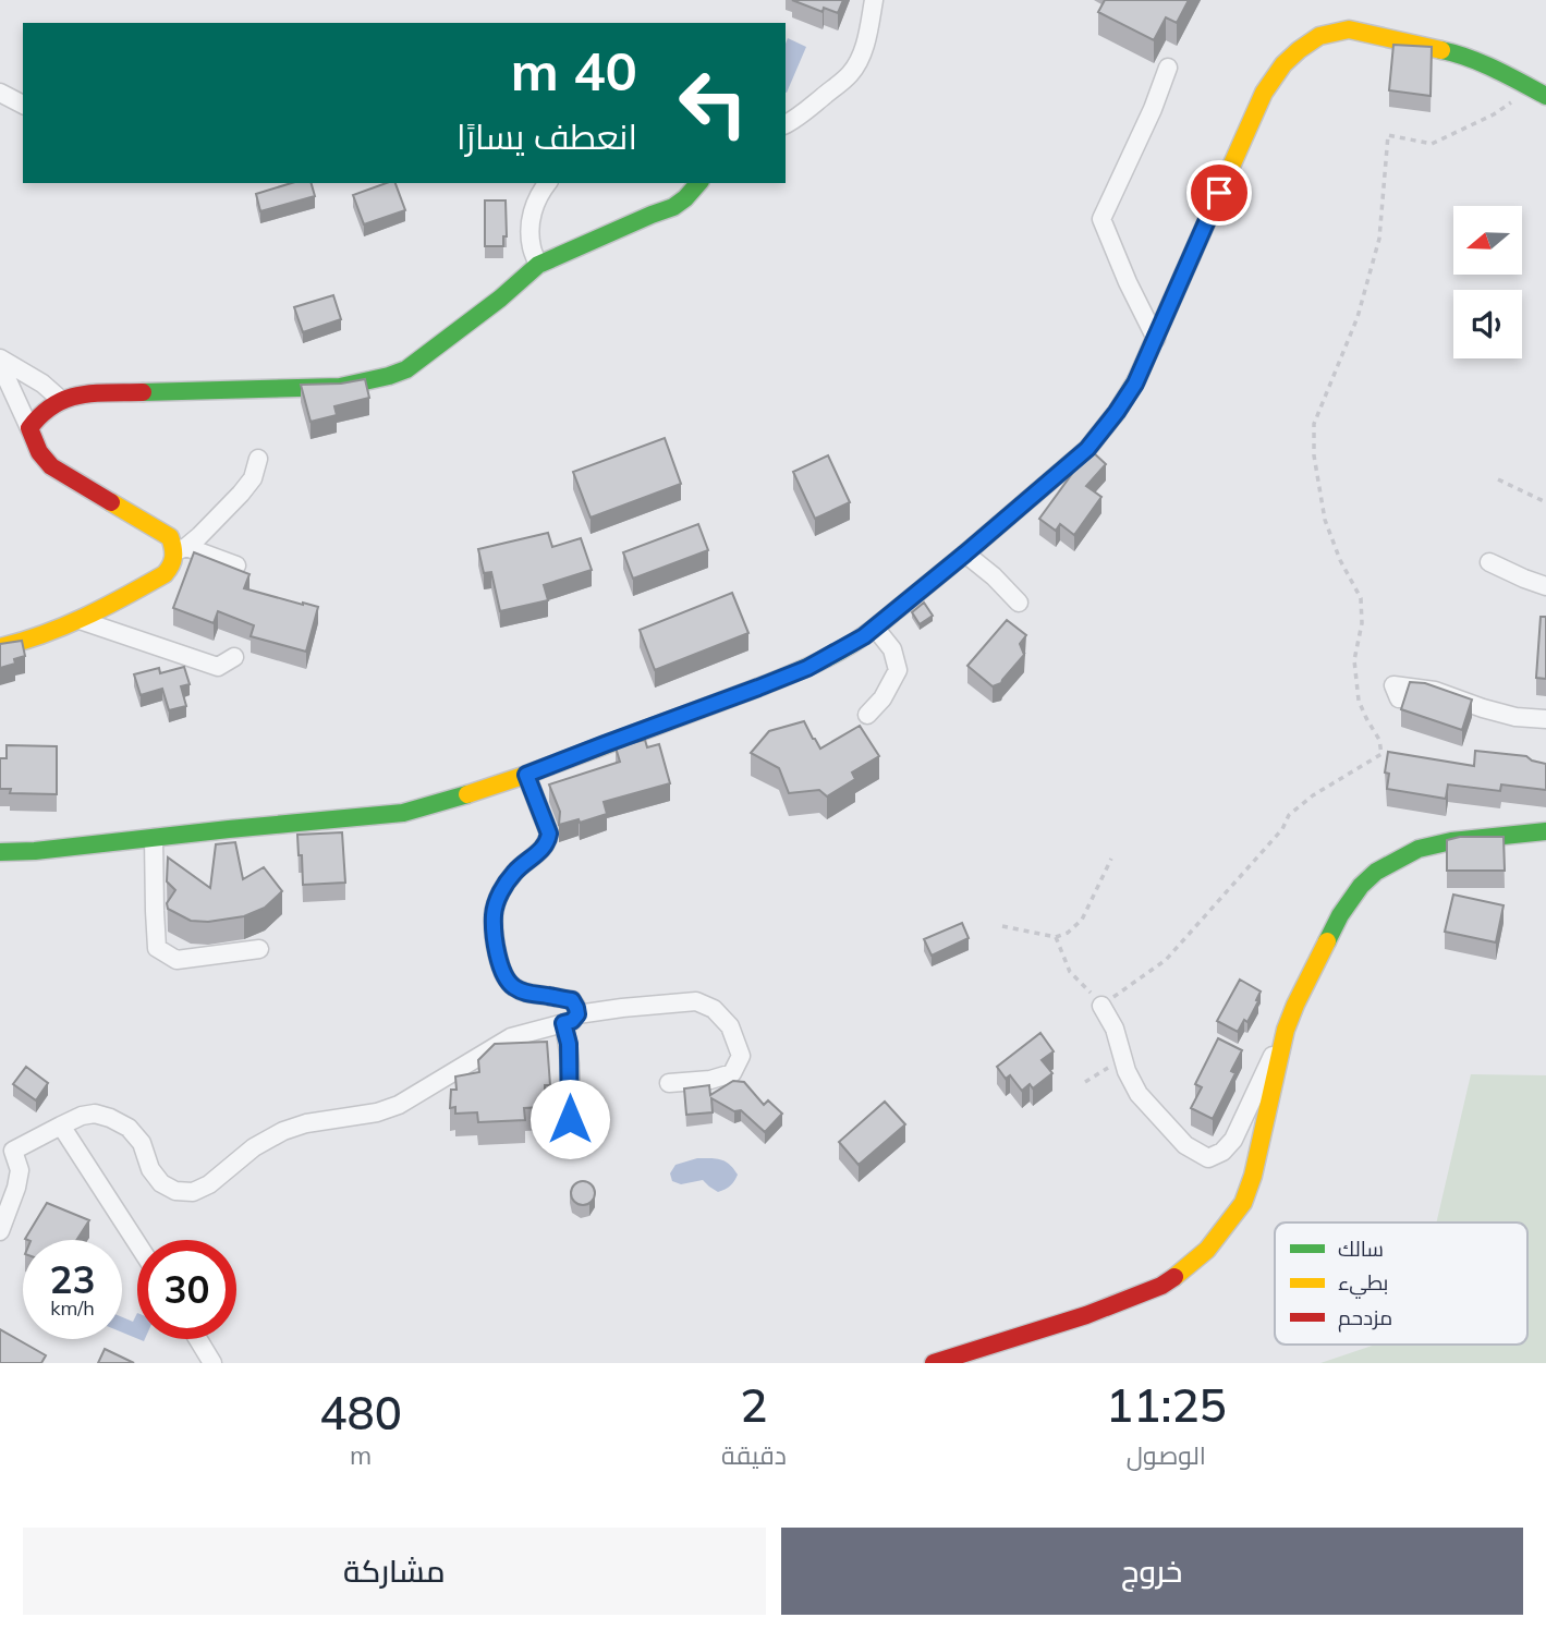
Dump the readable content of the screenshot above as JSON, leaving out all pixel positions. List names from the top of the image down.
{
  "legend": ["سالك", "بطيء", "مزدحم"],
  "north": "left",
  "page": {
    "turn": ["40 m", "انعطف يسارًا"],
    "speed": "23 km/h",
    "limit": "30",
    "eta": [
      "11:25",
      "الوصول",
      "2",
      "دقيقة",
      "480",
      "m"
    ],
    "buttons": ["خروج", "مشاركة"]
  }
}
